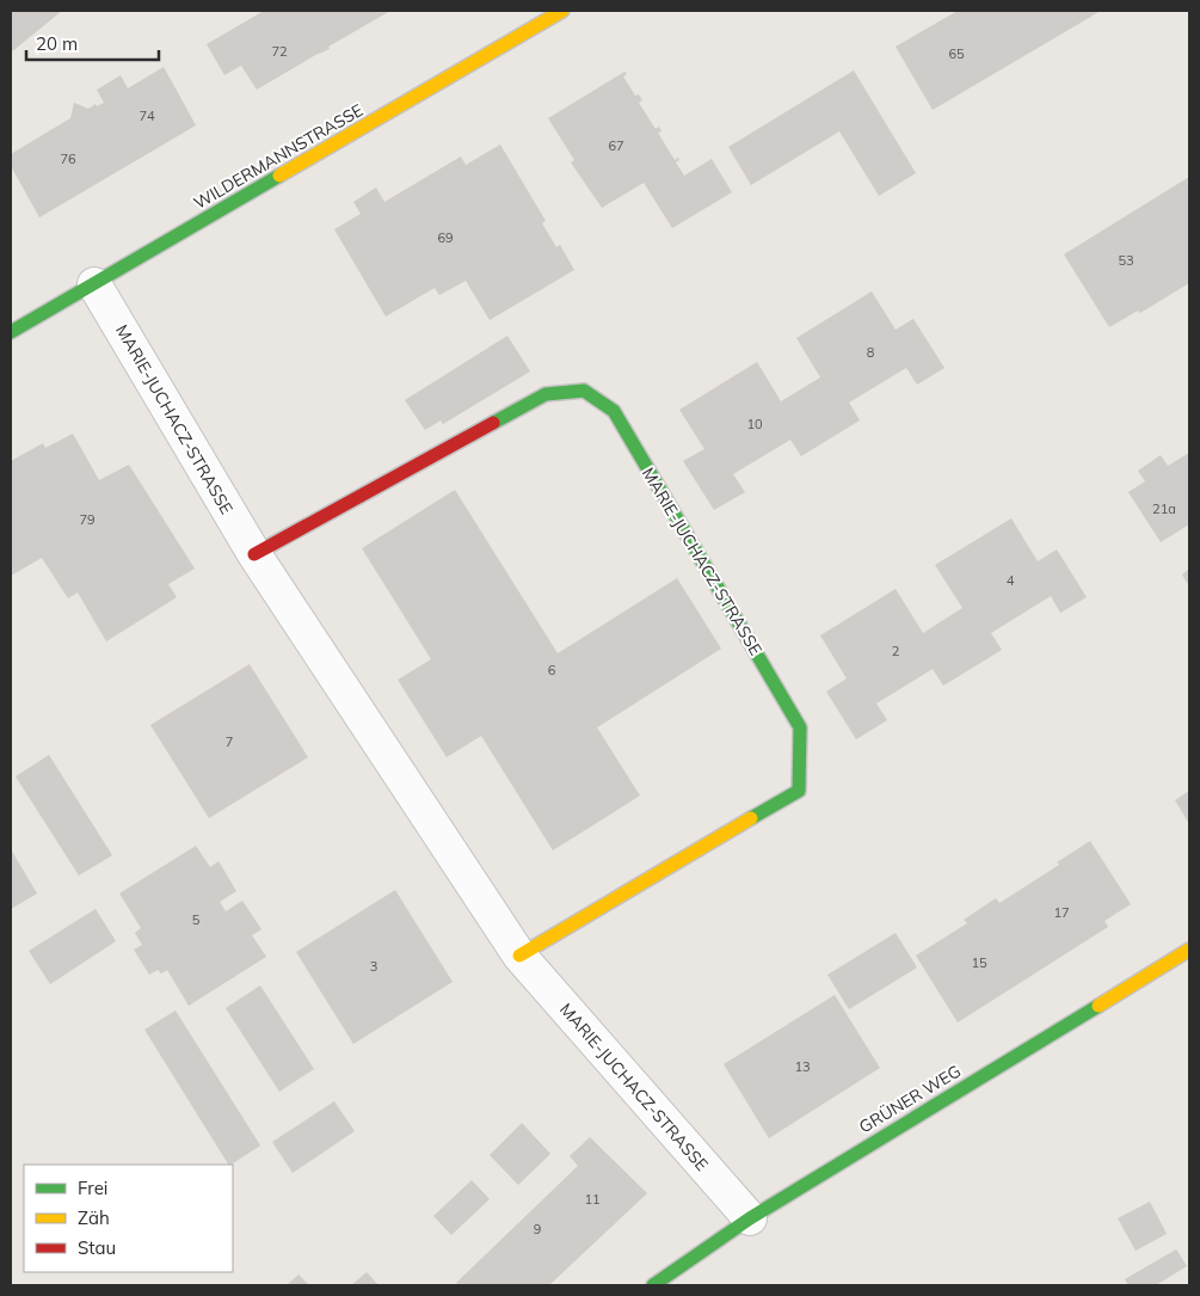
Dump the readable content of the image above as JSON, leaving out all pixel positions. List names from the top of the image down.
{
  "streets": {
    "street": ["WILDERMANNSTRASSE", "MARIE-JUCHACZ-STRASSE", "GRÜNER WEG"]
  },
  "crossings": [
    ["WILDERMANNSTRASSE", "MARIE-JUCHACZ-STRASSE"],
    ["MARIE-JUCHACZ-STRASSE", "GRÜNER WEG"]
  ],
  "house_numbers": [
    "72",
    "65",
    "74",
    "67",
    "76",
    "69",
    "53",
    "8",
    "10",
    "21a",
    "79",
    "4",
    "2",
    "6",
    "7",
    "17",
    "5",
    "15",
    "3",
    "13",
    "11",
    "9"
  ],
  "legend": ["Frei", "Zäh", "Stau"],
  "scale_bar": "20 m"
}
